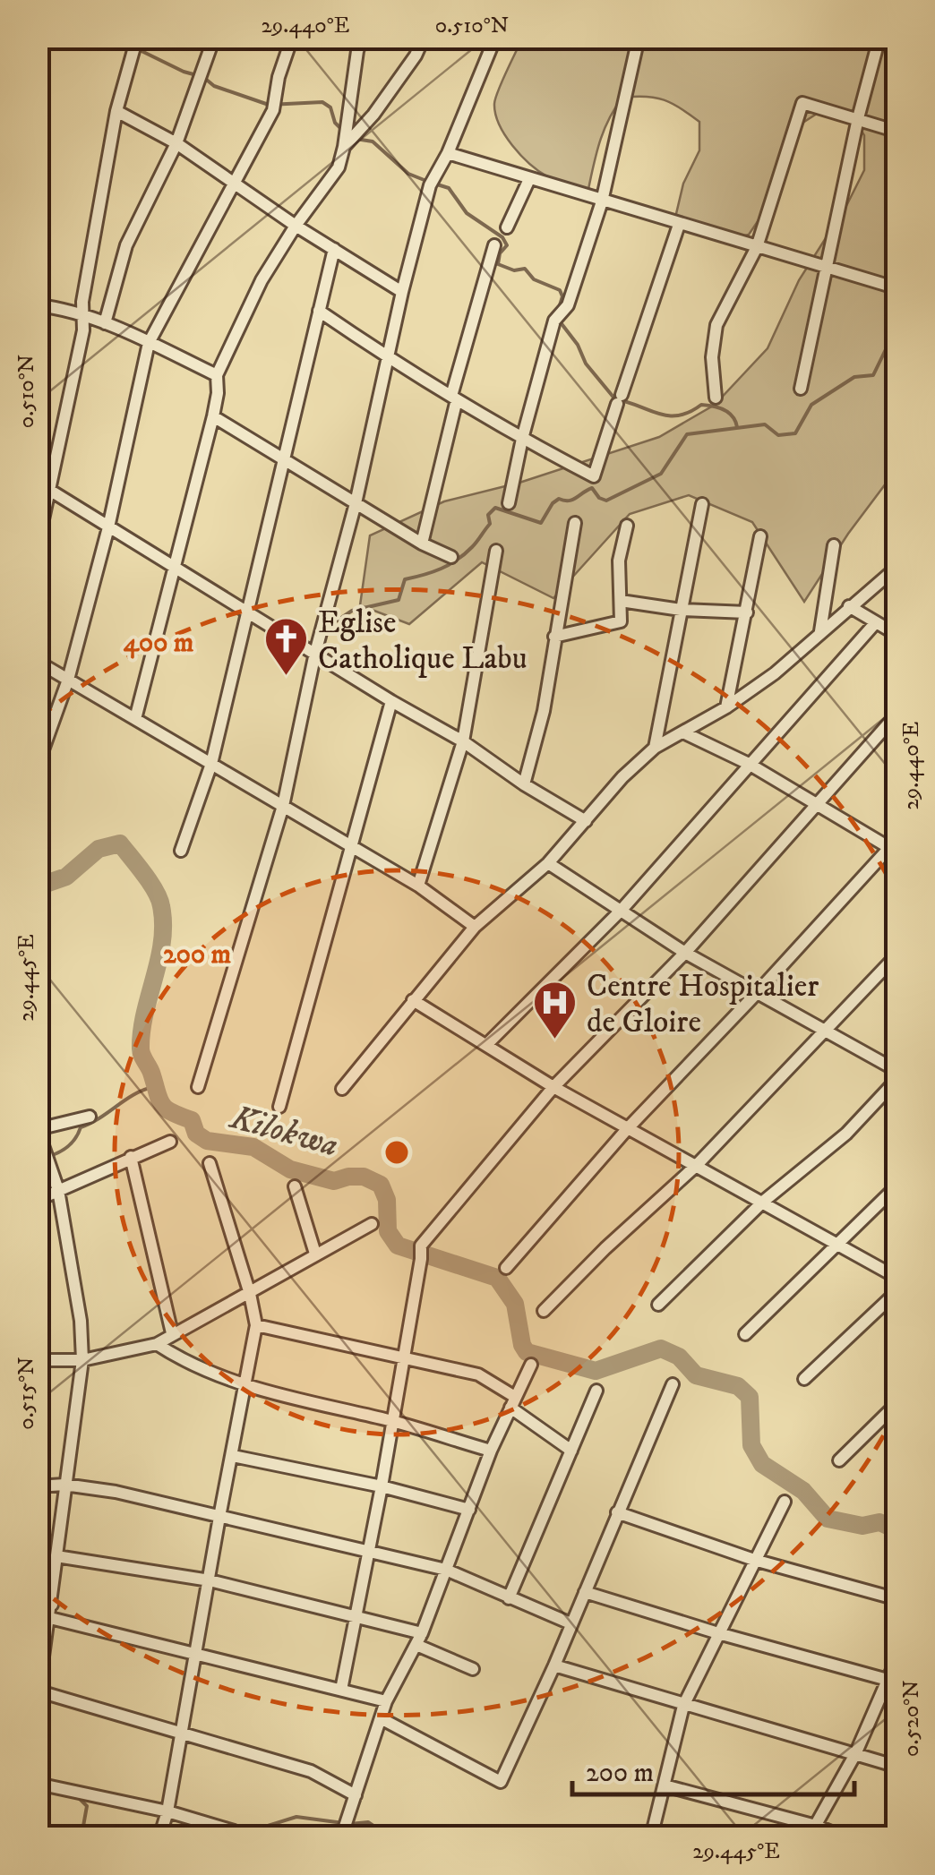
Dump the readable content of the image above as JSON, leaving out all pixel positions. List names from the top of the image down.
{
  "water": ["Kilokwa"],
  "places": {
    "church": ["Eglise Catholique Labu"],
    "hospital": ["Centre Hospitalier de Gloire"]
  },
  "scale_bar": "200 m",
  "coordinates": [
    "29.440°E",
    "0.510°N",
    "29.445°E",
    "0.515°N",
    "0.520°N"
  ],
  "rings": ["400 m", "200 m"]
}
